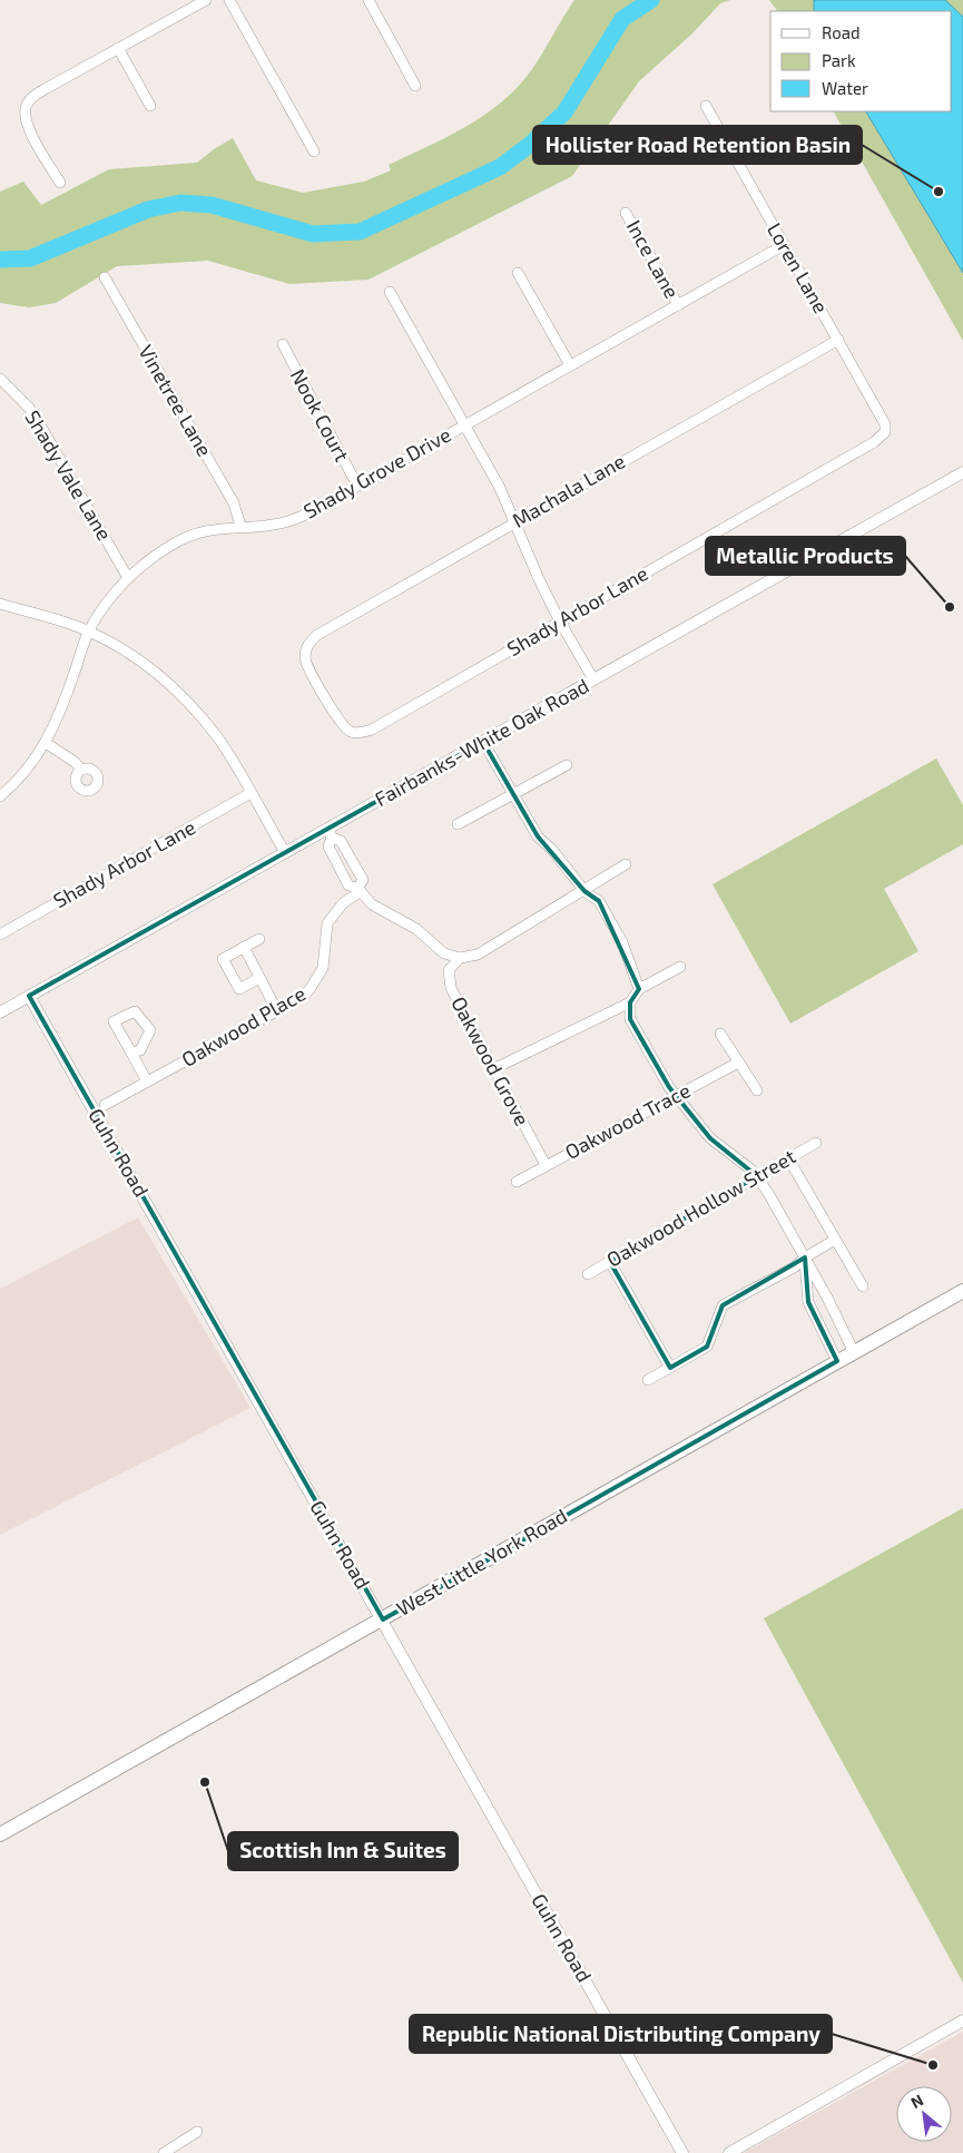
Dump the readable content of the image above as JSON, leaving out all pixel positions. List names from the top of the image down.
{
  "streets": {
    "main road": ["West Little York Road"],
    "street": [
      "Ince Lane",
      "Loren Lane",
      "Vinetree Lane",
      "Nook Court",
      "Shady Grove Drive",
      "Shady Vale Lane",
      "Machala Lane",
      "Shady Arbor Lane",
      "Fairbanks-White Oak Road",
      "Oakwood Place",
      "Oakwood Grove",
      "Oakwood Trace",
      "Guhn Road",
      "Oakwood Hollow Street"
    ]
  },
  "crossings": [
    ["Ince Lane", "Shady Grove Drive"],
    ["Loren Lane", "Shady Grove Drive"],
    ["Loren Lane", "Machala Lane"],
    ["Loren Lane", "Shady Arbor Lane"],
    ["Vinetree Lane", "Shady Grove Drive"],
    ["Nook Court", "Shady Grove Drive"],
    ["Shady Grove Drive", "Shady Vale Lane"],
    ["Machala Lane", "Shady Arbor Lane"],
    ["Fairbanks-White Oak Road", "Guhn Road"],
    ["Oakwood Grove", "Oakwood Trace"],
    ["Guhn Road", "West Little York Road"]
  ],
  "places": [
    "Hollister Road Retention Basin",
    "Metallic Products",
    "Scottish Inn & Suites",
    "Republic National Distributing Company"
  ],
  "legend": ["Road", "Park", "Water"],
  "north": "top left"
}
